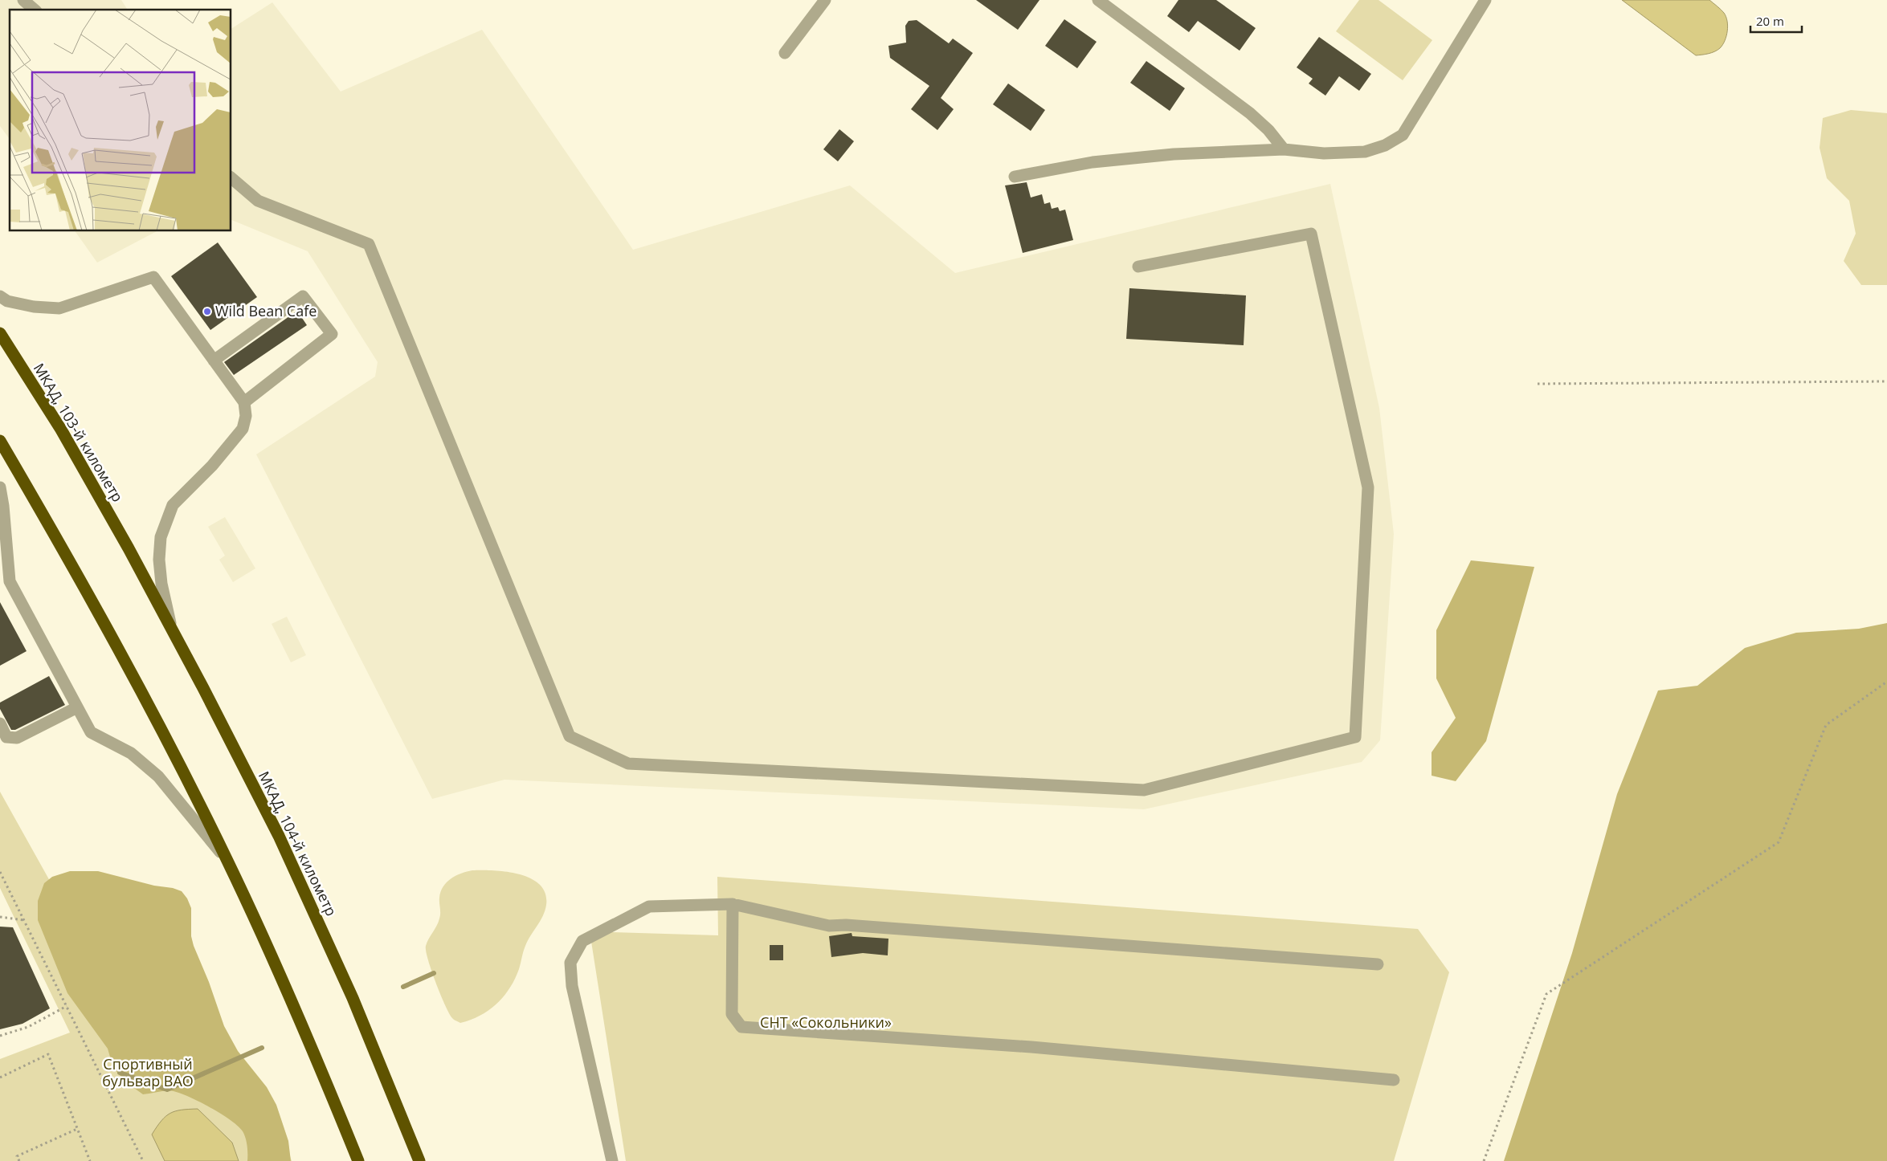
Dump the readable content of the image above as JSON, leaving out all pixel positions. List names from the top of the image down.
{
  "streets": {
    "highway": ["МКАД, 103-й километр", "МКАД, 104-й километр"]
  },
  "crossings": [
    ["МКАД, 103-й километр", "МКАД, 104-й километр"]
  ],
  "parks": ["СНТ «Сокольники»", "Спортивный бульвар ВАО"],
  "places": ["Wild Bean Cafe"],
  "scale_bar": "20 m"
}
